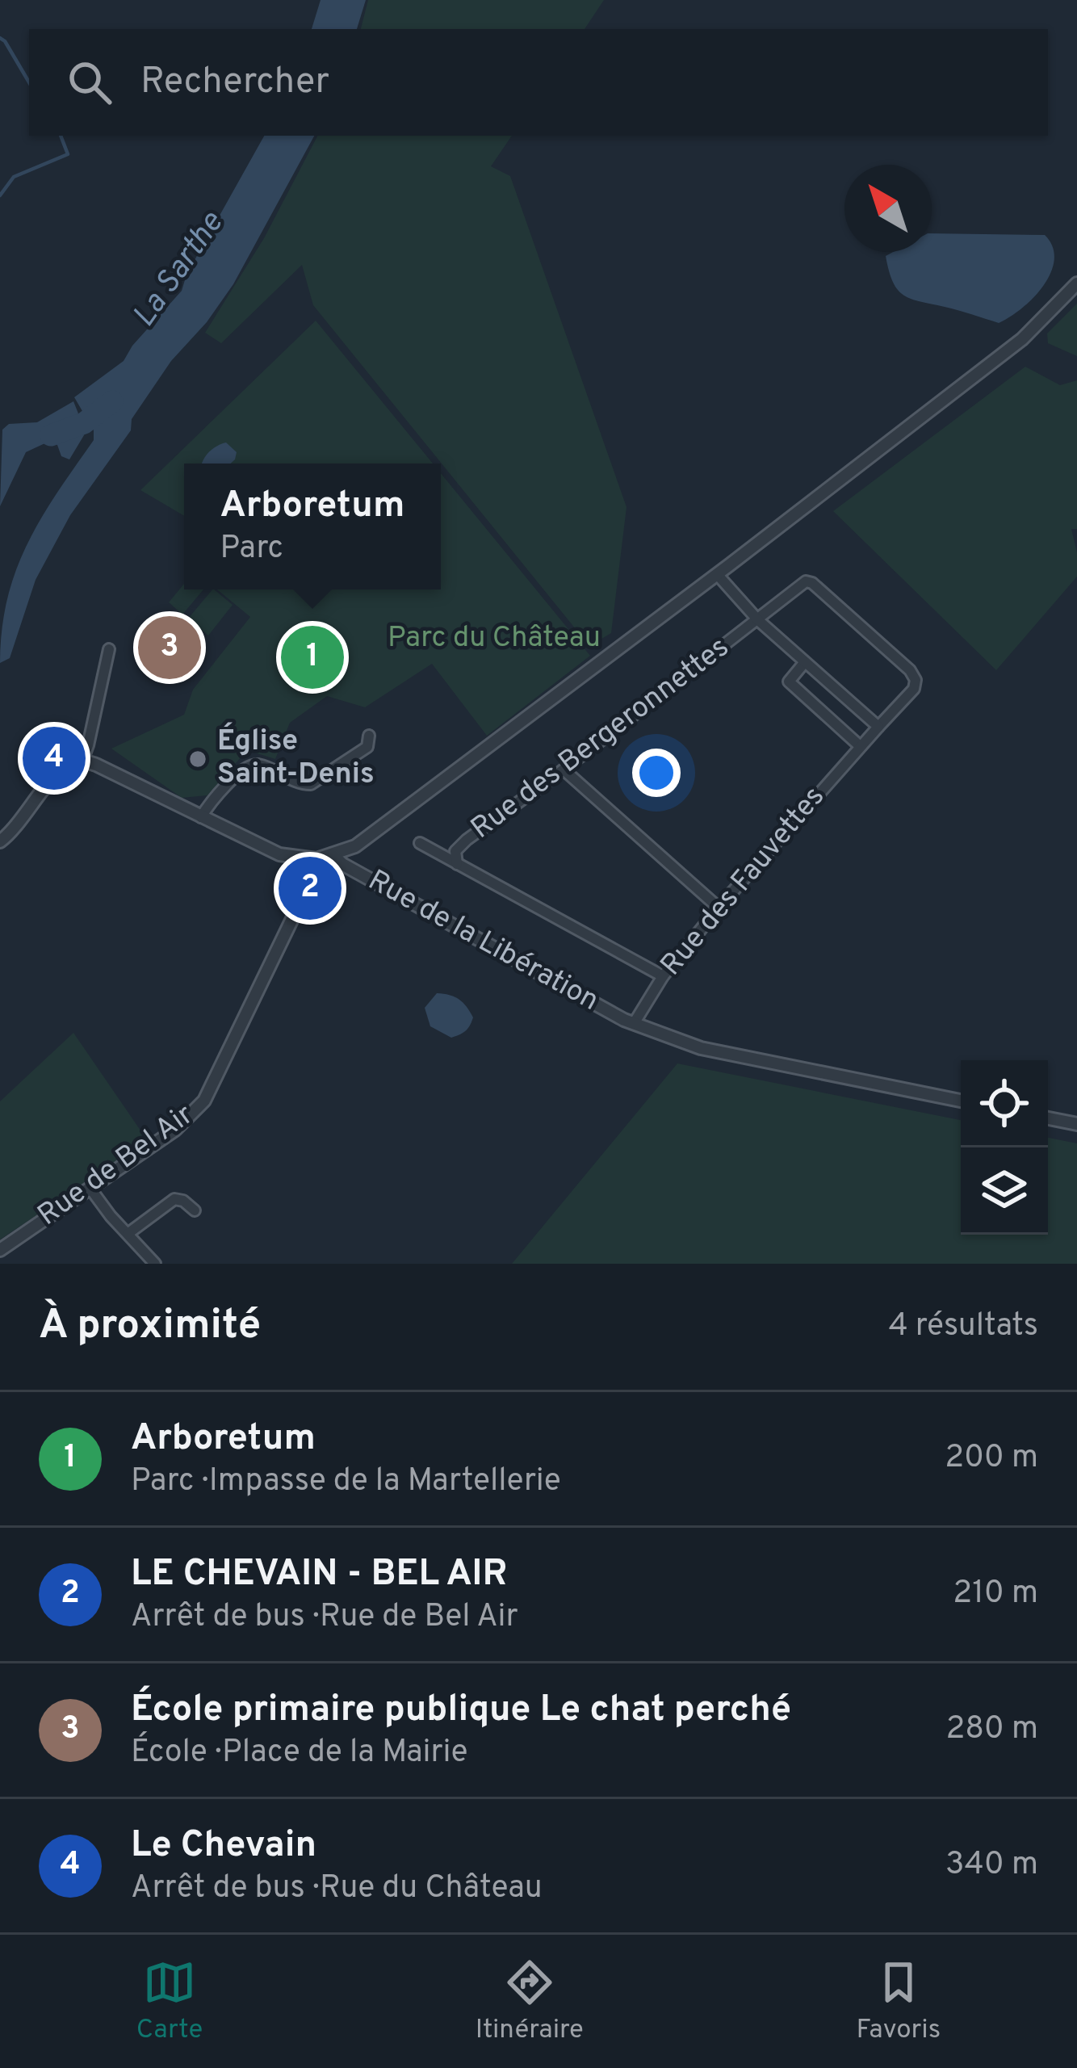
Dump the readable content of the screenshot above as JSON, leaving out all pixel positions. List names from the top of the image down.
{
  "streets": {
    "street": [
      "Rue des Bergeronnettes",
      "Rue des Fauvettes",
      "Rue de la Libération",
      "Rue de Bel Air"
    ]
  },
  "crossings": [
    ["Rue des Bergeronnettes", "Rue des Fauvettes"],
    ["Rue des Fauvettes", "Rue de la Libération"]
  ],
  "water": ["La Sarthe"],
  "parks": ["Parc du Château"],
  "places": ["Église Saint-Denis"],
  "north": "top left",
  "page": {
    "search": "Rechercher",
    "popup": ["Arboretum", "Parc"],
    "pins": [
      "3",
      "1",
      "4",
      "2"
    ],
    "heading": ["À proximité", "4 résultats"],
    "list": [
      {
        "mark": "1",
        "name": "Arboretum",
        "note": "Parc · Impasse de la Martellerie",
        "value": "200 m"
      },
      {
        "mark": "2",
        "name": "LE CHEVAIN - BEL AIR",
        "note": "Arrêt de bus · Rue de Bel Air",
        "value": "210 m"
      },
      {
        "mark": "3",
        "name": "École primaire publique Le chat perché",
        "note": "École · Place de la Mairie",
        "value": "280 m"
      },
      {
        "mark": "4",
        "name": "Le Chevain",
        "note": "Arrêt de bus · Rue du Château",
        "value": "340 m"
      }
    ],
    "nav": ["Carte", "Itinéraire", "Favoris"]
  }
}
